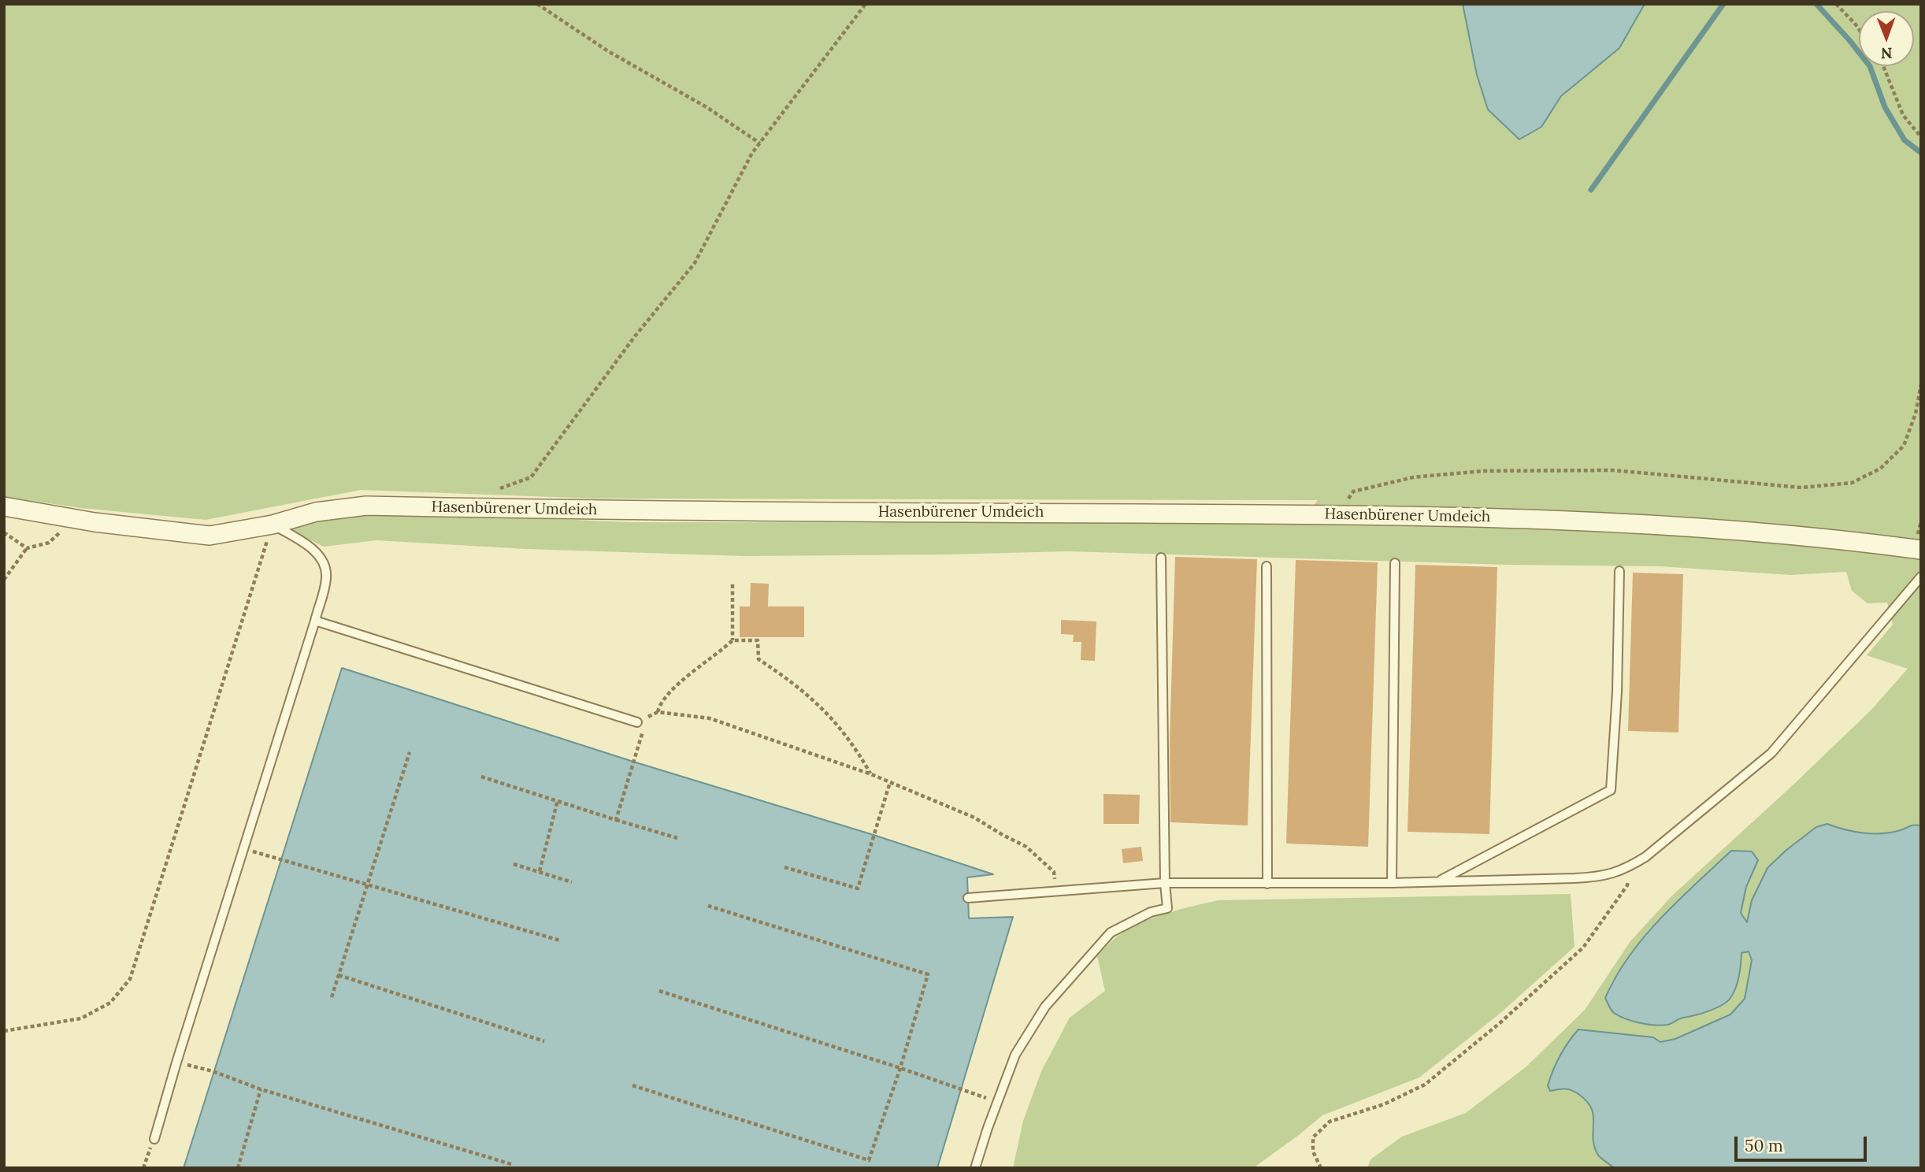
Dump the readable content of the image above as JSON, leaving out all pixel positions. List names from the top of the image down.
{
  "streets": {
    "street": ["Hasenbürener Umdeich"]
  },
  "scale_bar": "50 m",
  "north": "bottom"
}
